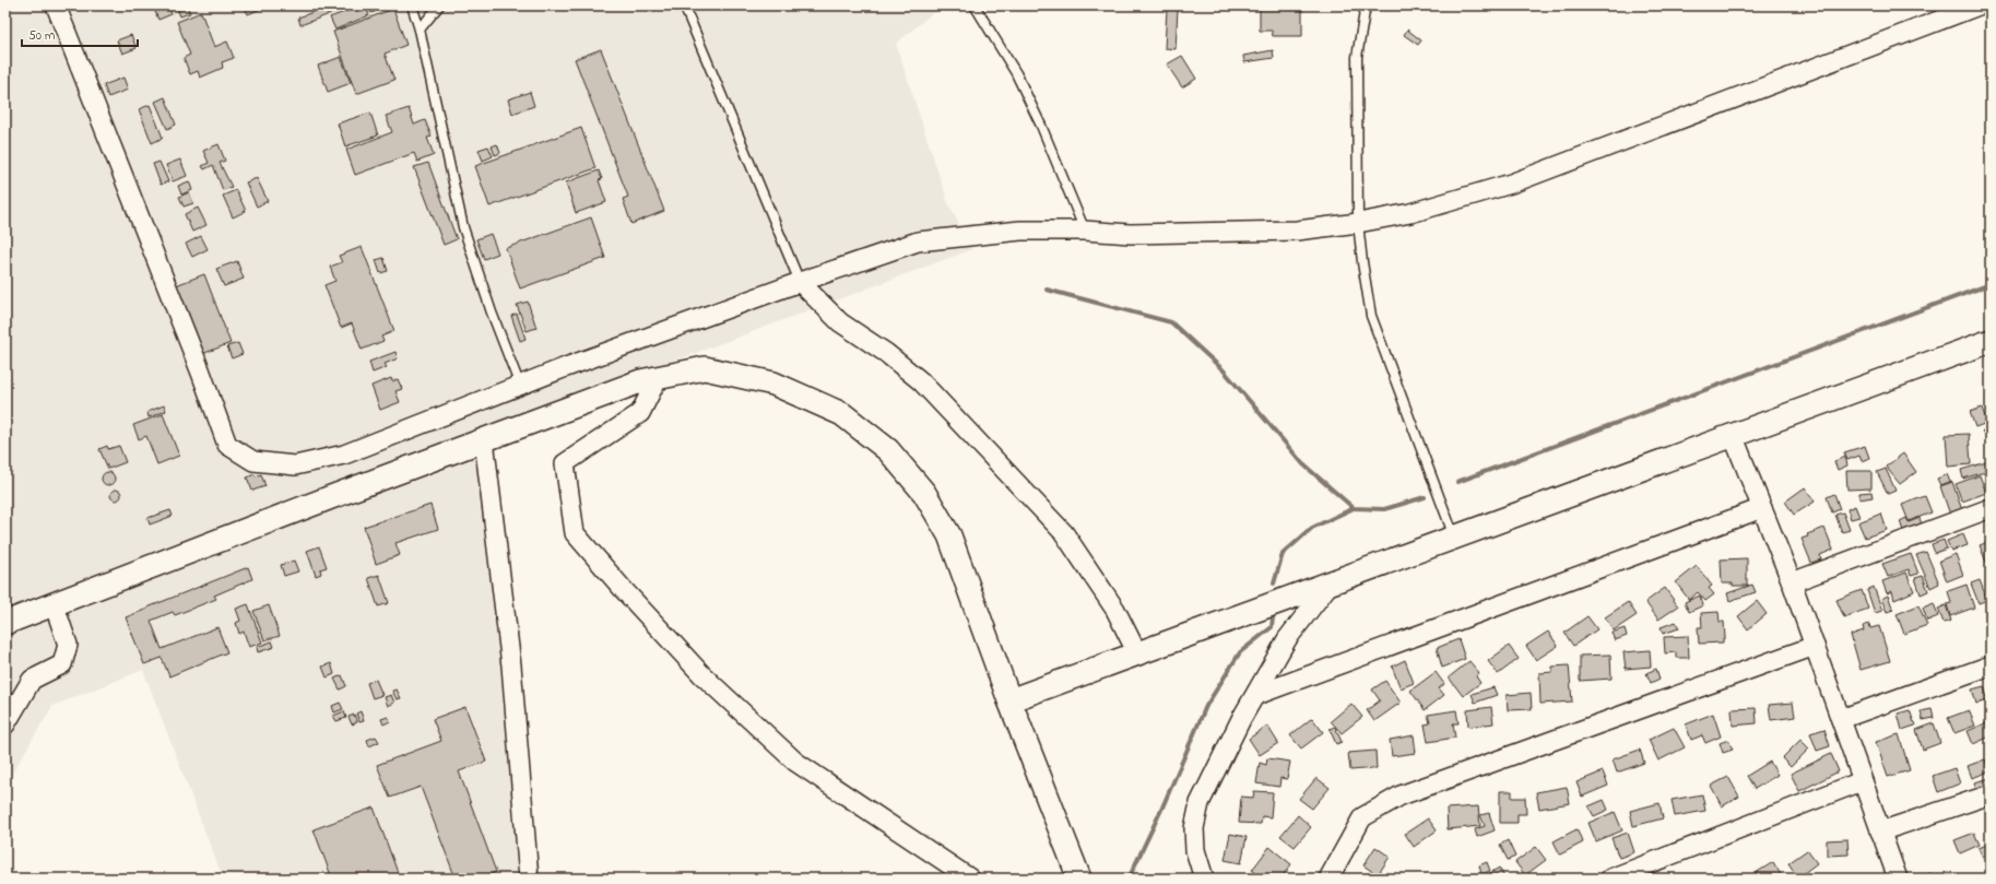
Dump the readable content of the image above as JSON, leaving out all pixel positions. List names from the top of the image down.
{
  "scale_bar": "50 m"
}
